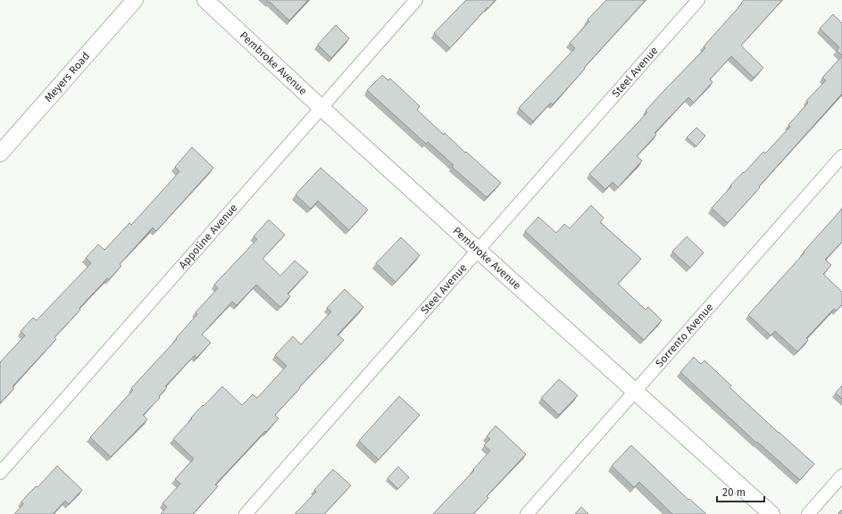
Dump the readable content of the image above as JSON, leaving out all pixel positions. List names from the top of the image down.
{
  "streets": {
    "street": [
      "Pembroke Avenue",
      "Steel Avenue",
      "Meyers Road",
      "Appoline Avenue",
      "Sorrento Avenue"
    ]
  },
  "crossings": [
    ["Pembroke Avenue", "Steel Avenue"],
    ["Pembroke Avenue", "Appoline Avenue"],
    ["Pembroke Avenue", "Sorrento Avenue"]
  ],
  "scale_bar": "20 m"
}
